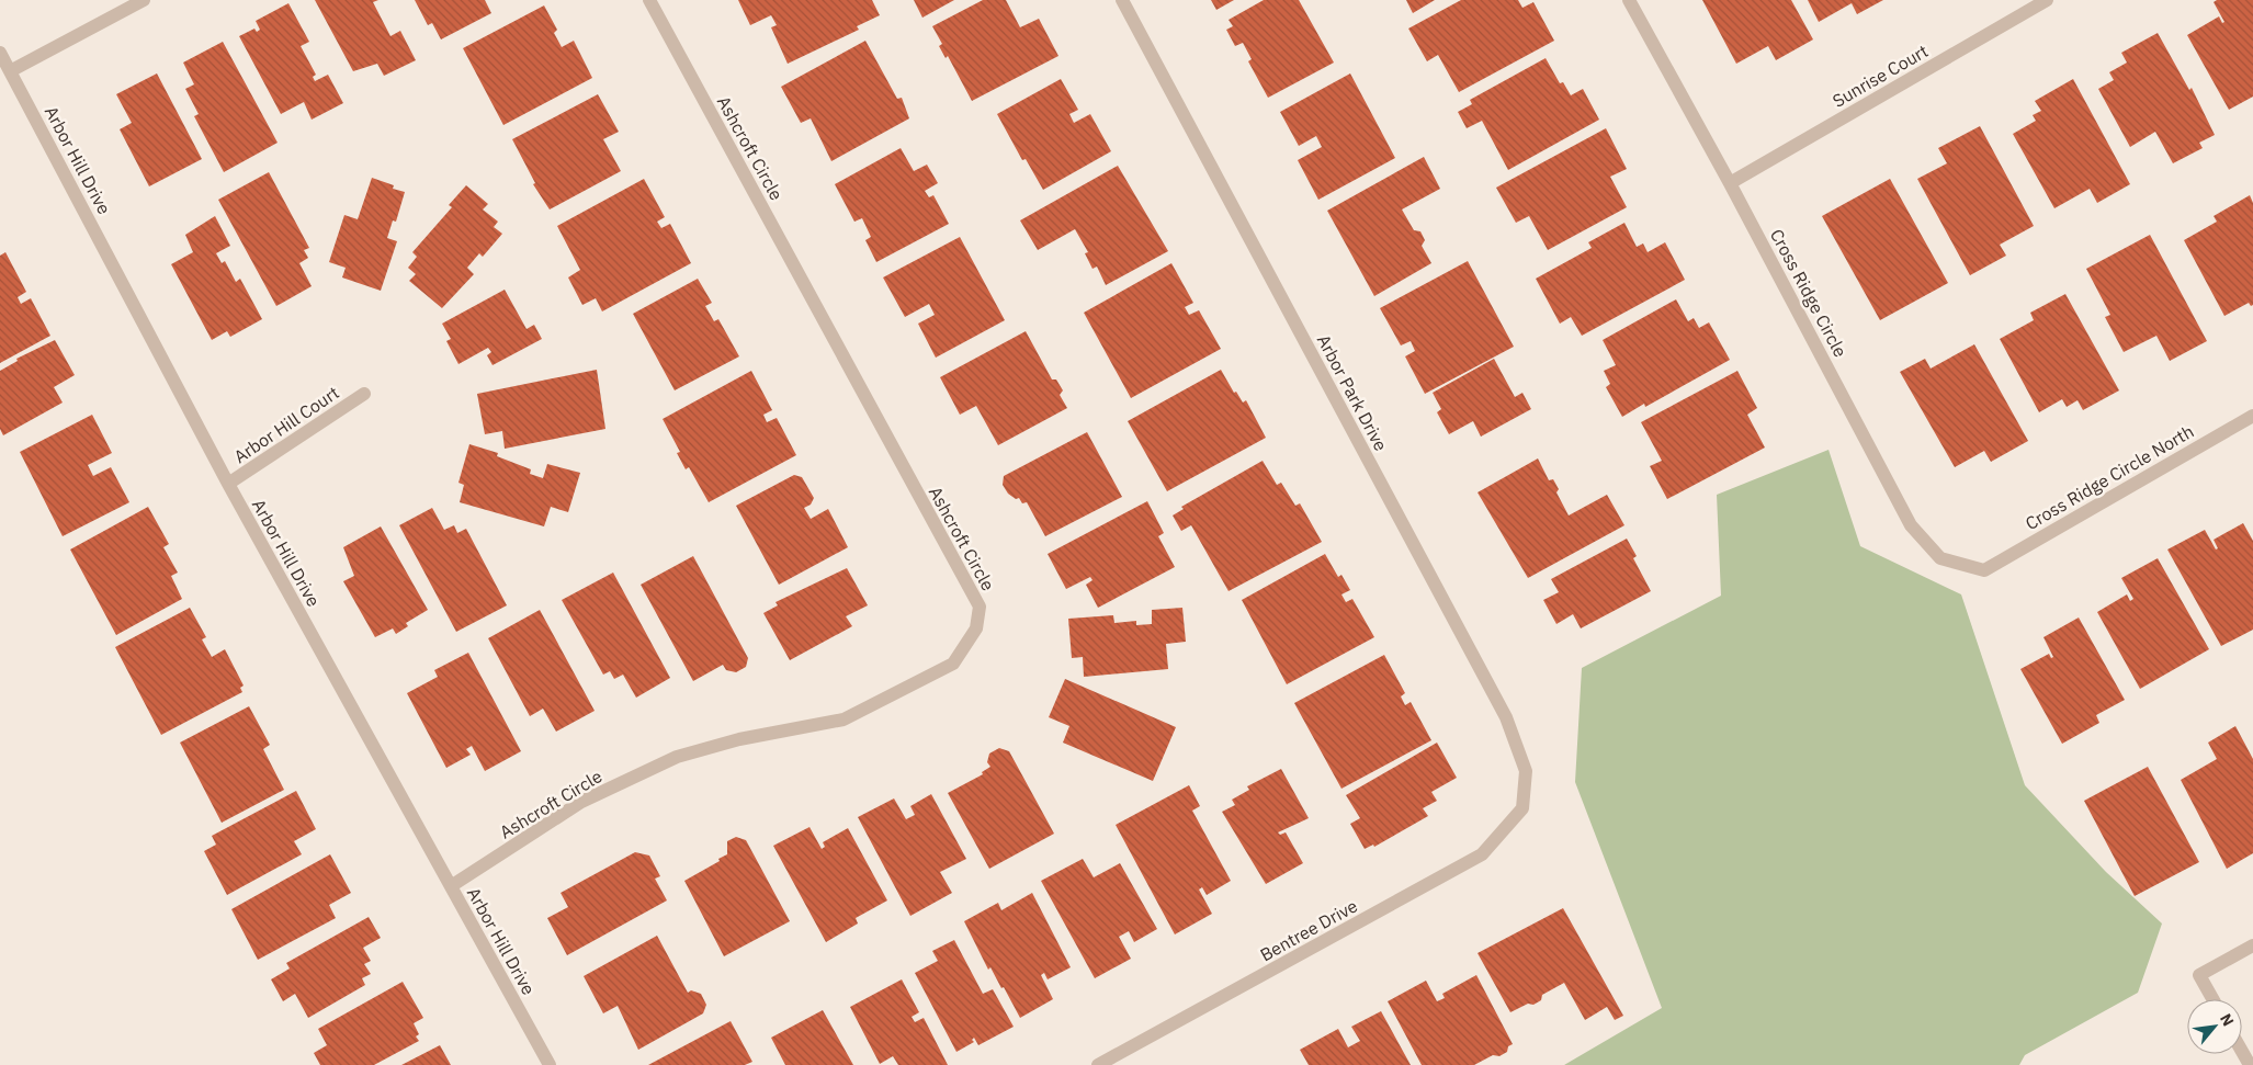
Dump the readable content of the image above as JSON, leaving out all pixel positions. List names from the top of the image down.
{
  "streets": {
    "street": [
      "Sunrise Court",
      "Ashcroft Circle",
      "Arbor Hill Drive",
      "Cross Ridge Circle",
      "Arbor Park Drive",
      "Arbor Hill Court",
      "Cross Ridge Circle North",
      "Bentree Drive"
    ]
  },
  "crossings": [
    ["Sunrise Court", "Cross Ridge Circle"],
    ["Ashcroft Circle", "Arbor Hill Drive"],
    ["Arbor Hill Drive", "Arbor Hill Court"],
    ["Cross Ridge Circle", "Cross Ridge Circle North"],
    ["Arbor Park Drive", "Bentree Drive"]
  ],
  "north": "top right"
}
